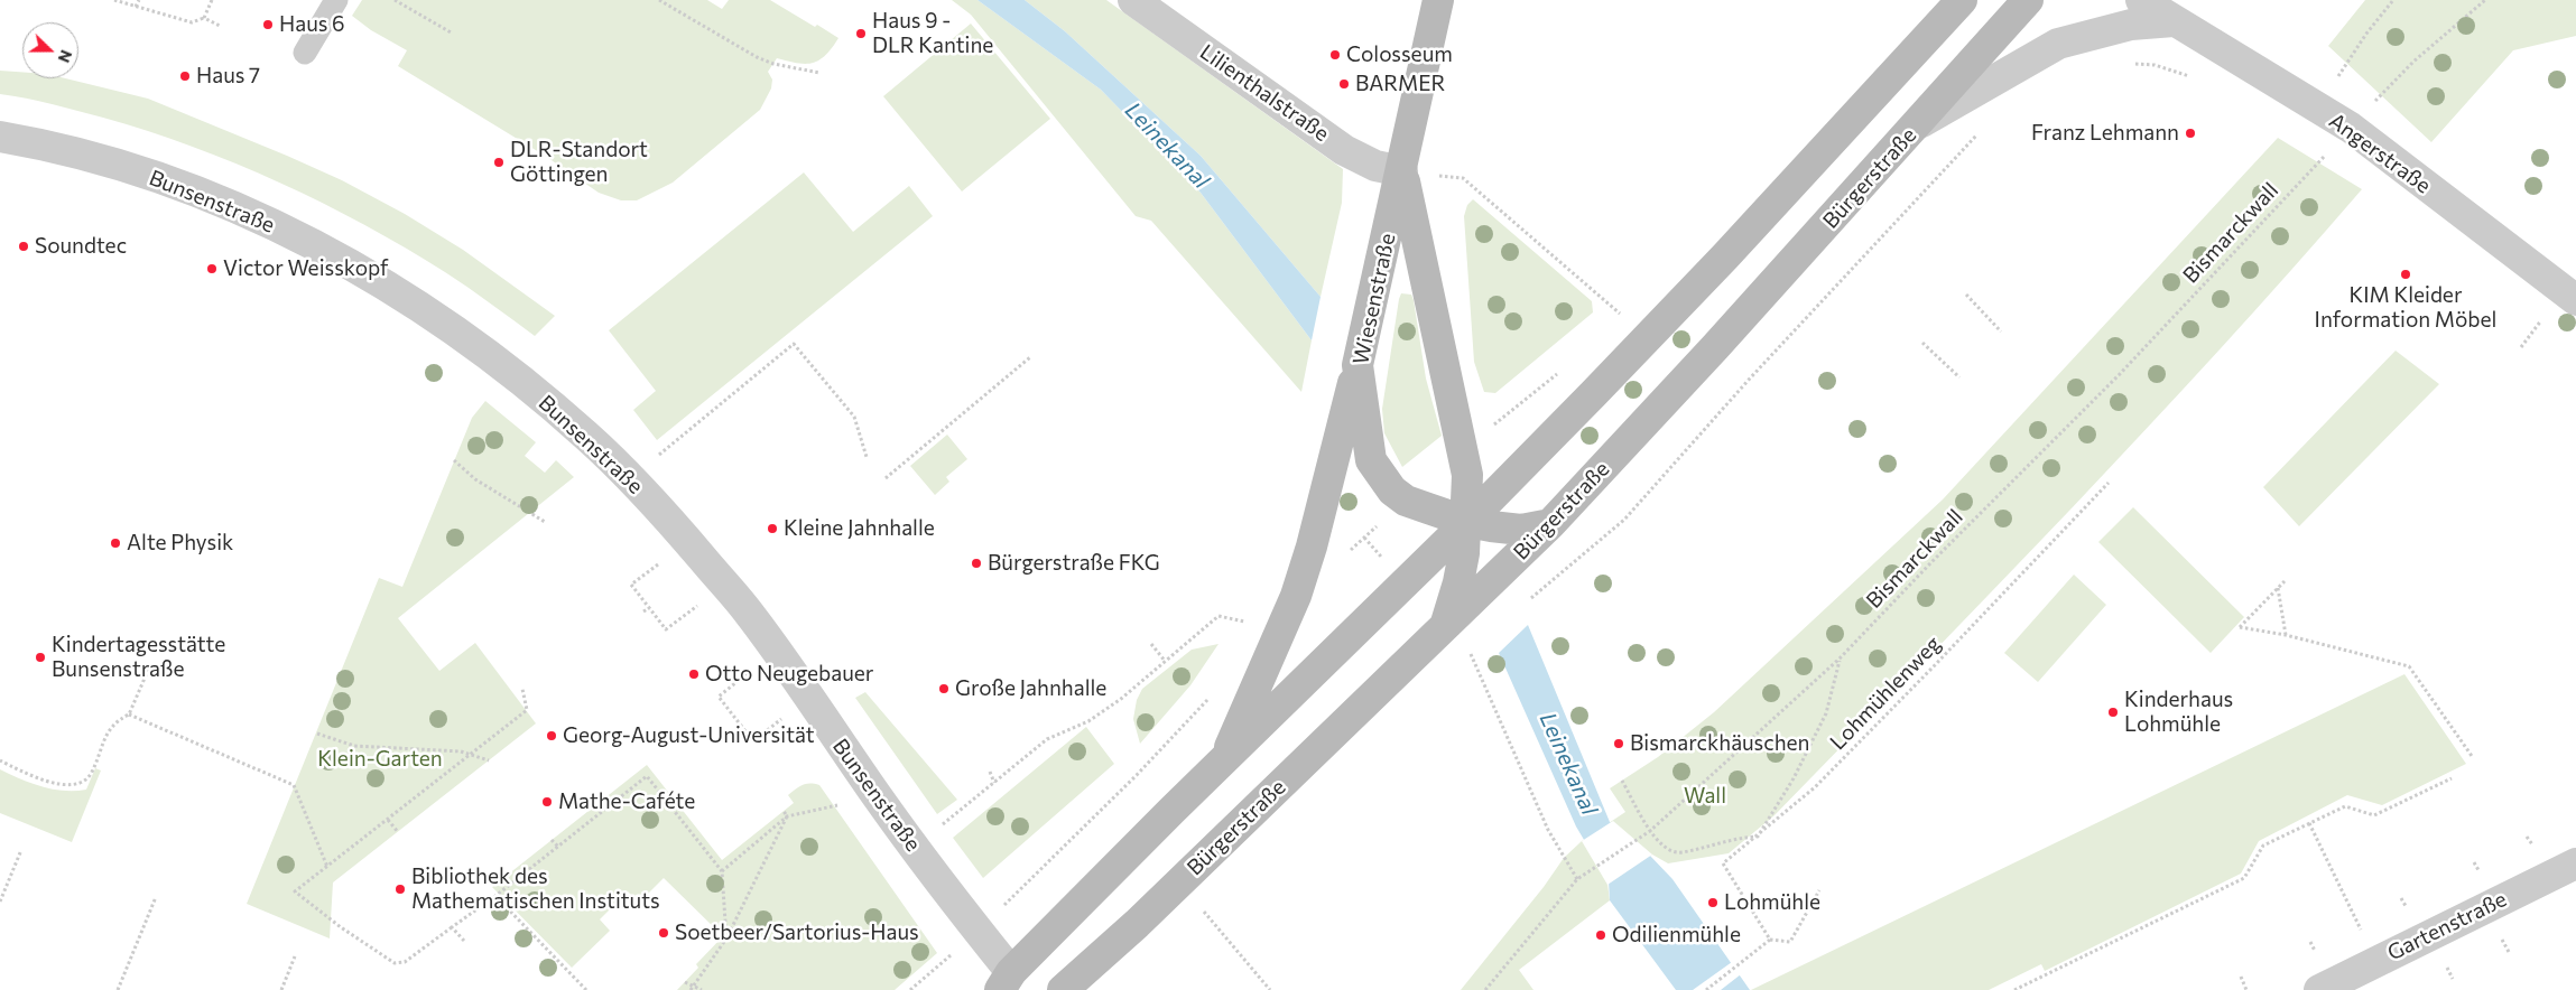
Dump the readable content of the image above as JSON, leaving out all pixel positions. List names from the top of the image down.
{
  "streets": {
    "main road": ["Bürgerstraße", "Wiesenstraße"],
    "street": [
      "Lilienthalstraße",
      "Angerstraße",
      "Bunsenstraße",
      "Gartenstraße"
    ],
    "path": ["Bismarckwall", "Lohmühlenweg"]
  },
  "crossings": [
    ["Lilienthalstraße", "Wiesenstraße"],
    ["Angerstraße", "Bismarckwall"],
    ["Bürgerstraße", "Wiesenstraße"]
  ],
  "water": ["Leinekanal"],
  "parks": ["Klein-Garten", "Wall"],
  "places": [
    "Haus 6",
    "Haus 9 - DLR Kantine",
    "Colosseum",
    "Haus 7",
    "BARMER",
    "Franz Lehmann",
    "DLR-Standort Göttingen",
    "Soundtec",
    "Victor Weisskopf",
    "KIM Kleider Information Möbel",
    "Kleine Jahnhalle",
    "Alte Physik",
    "Bürgerstraße FKG",
    "Kindertagesstätte Bunsenstraße",
    "Otto Neugebauer",
    "Große Jahnhalle",
    "Kinderhaus Lohmühle",
    "Georg-August-Universität",
    "Bismarckhäuschen",
    "Mathe-Caféte",
    "Bibliothek des Mathematischen Instituts",
    "Lohmühle",
    "Soetbeer/Sartorius-Haus",
    "Odilienmühle"
  ],
  "north": "right"
}
